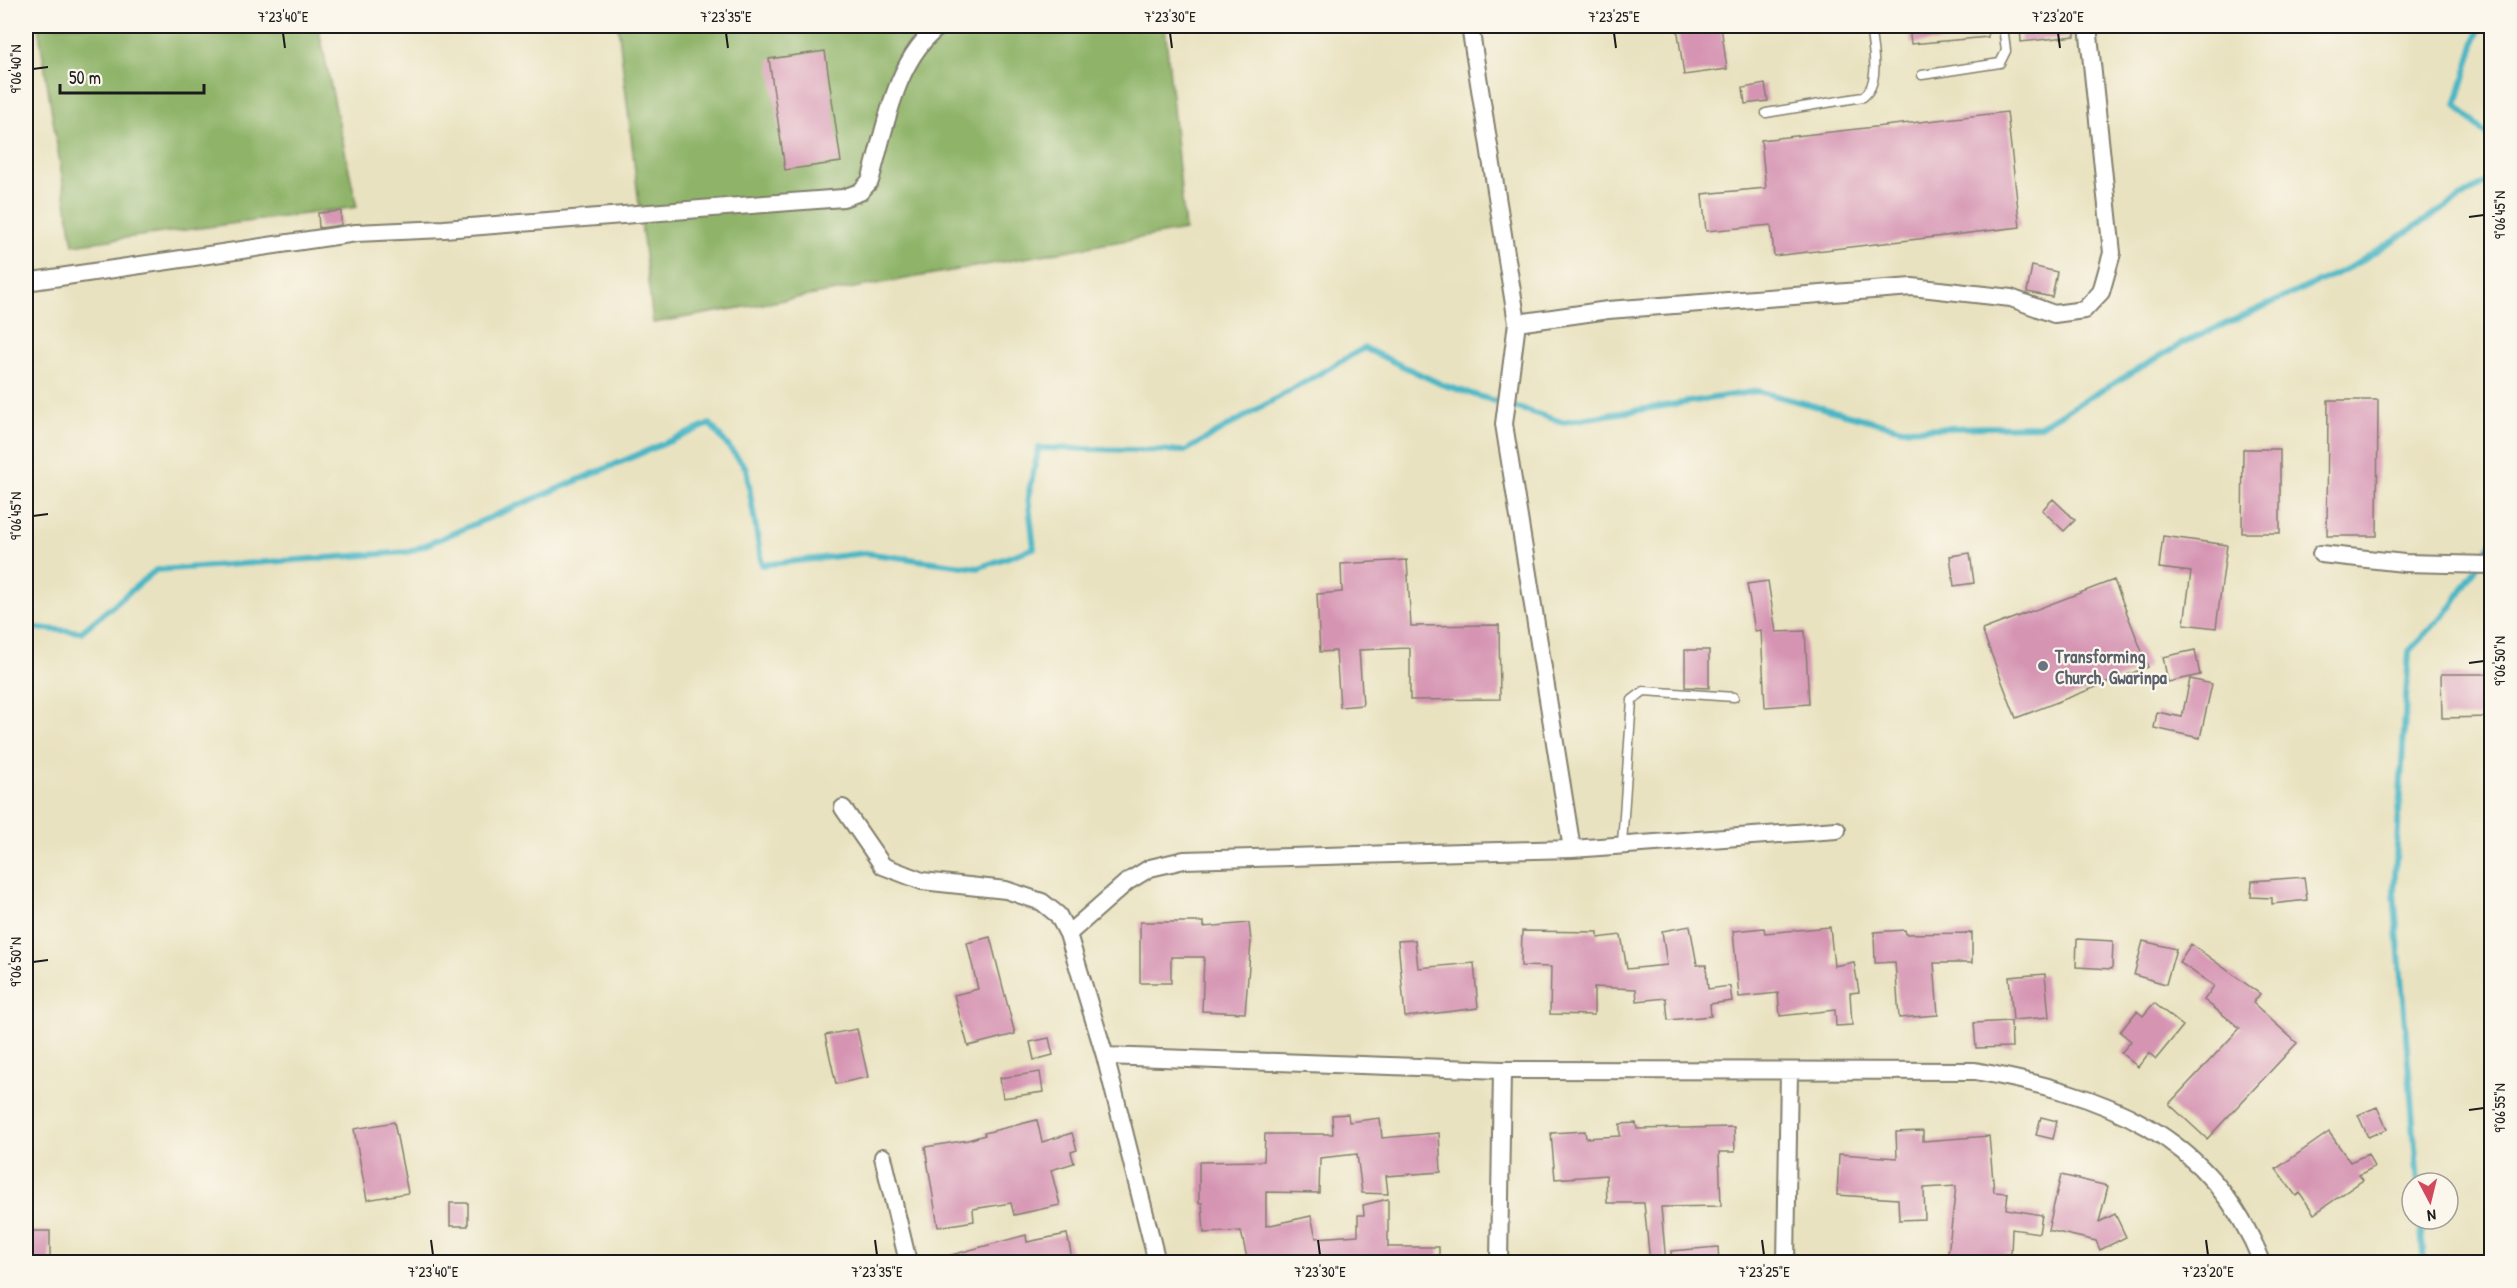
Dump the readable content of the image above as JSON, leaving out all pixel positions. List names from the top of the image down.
{
  "places": ["Transforming Church, Gwarinpa"],
  "scale_bar": "50 m",
  "north": "bottom",
  "coordinates": [
    "7°23'40\"E",
    "7°23'35\"E",
    "7°23'30\"E",
    "7°23'25\"E",
    "7°23'20\"E",
    "9°06'40\"N",
    "9°06'45\"N",
    "9°06'50\"N",
    "9°06'55\"N"
  ]
}
